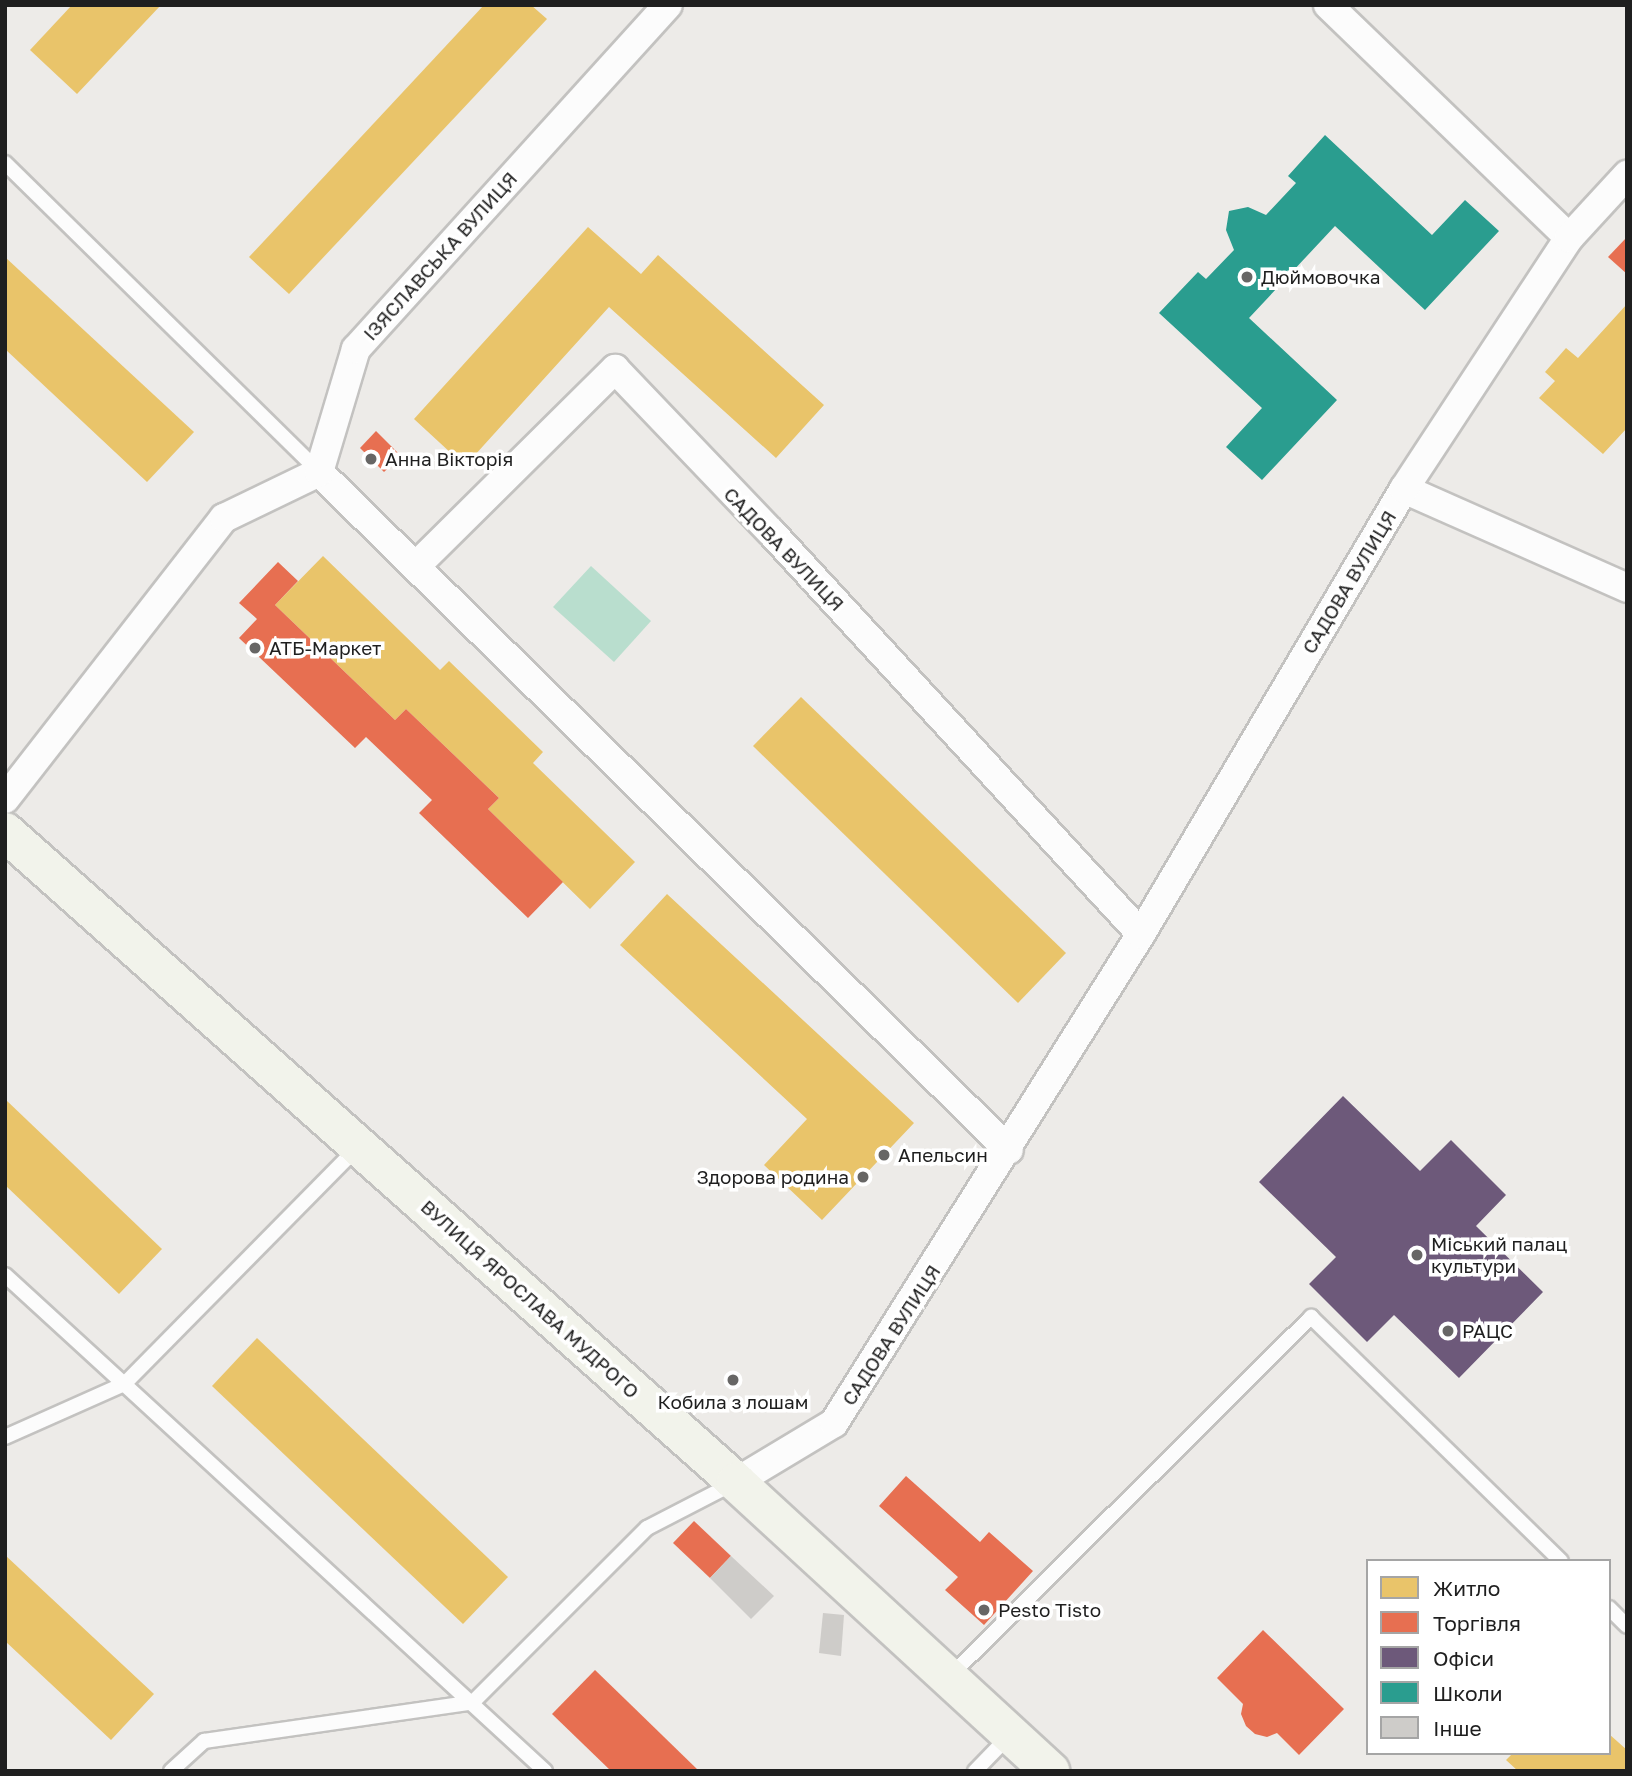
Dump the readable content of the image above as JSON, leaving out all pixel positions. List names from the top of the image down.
{
  "streets": {
    "street": ["ІЗЯСЛАВСЬКА ВУЛИЦЯ", "САДОВА ВУЛИЦЯ", "ВУЛИЦЯ ЯРОСЛАВА МУДРОГО"]
  },
  "crossings": [
    ["САДОВА ВУЛИЦЯ", "ВУЛИЦЯ ЯРОСЛАВА МУДРОГО"]
  ],
  "places": [
    "Дюймовочка",
    "Анна Вікторія",
    "АТБ-Маркет",
    "Апельсин",
    "Здорова родина",
    "Міський палац культури",
    "РАЦС",
    "Кобила з лошам",
    "Pesto Tisto"
  ],
  "legend": [
    "Житло",
    "Торгівля",
    "Офіси",
    "Школи",
    "Інше"
  ]
}
